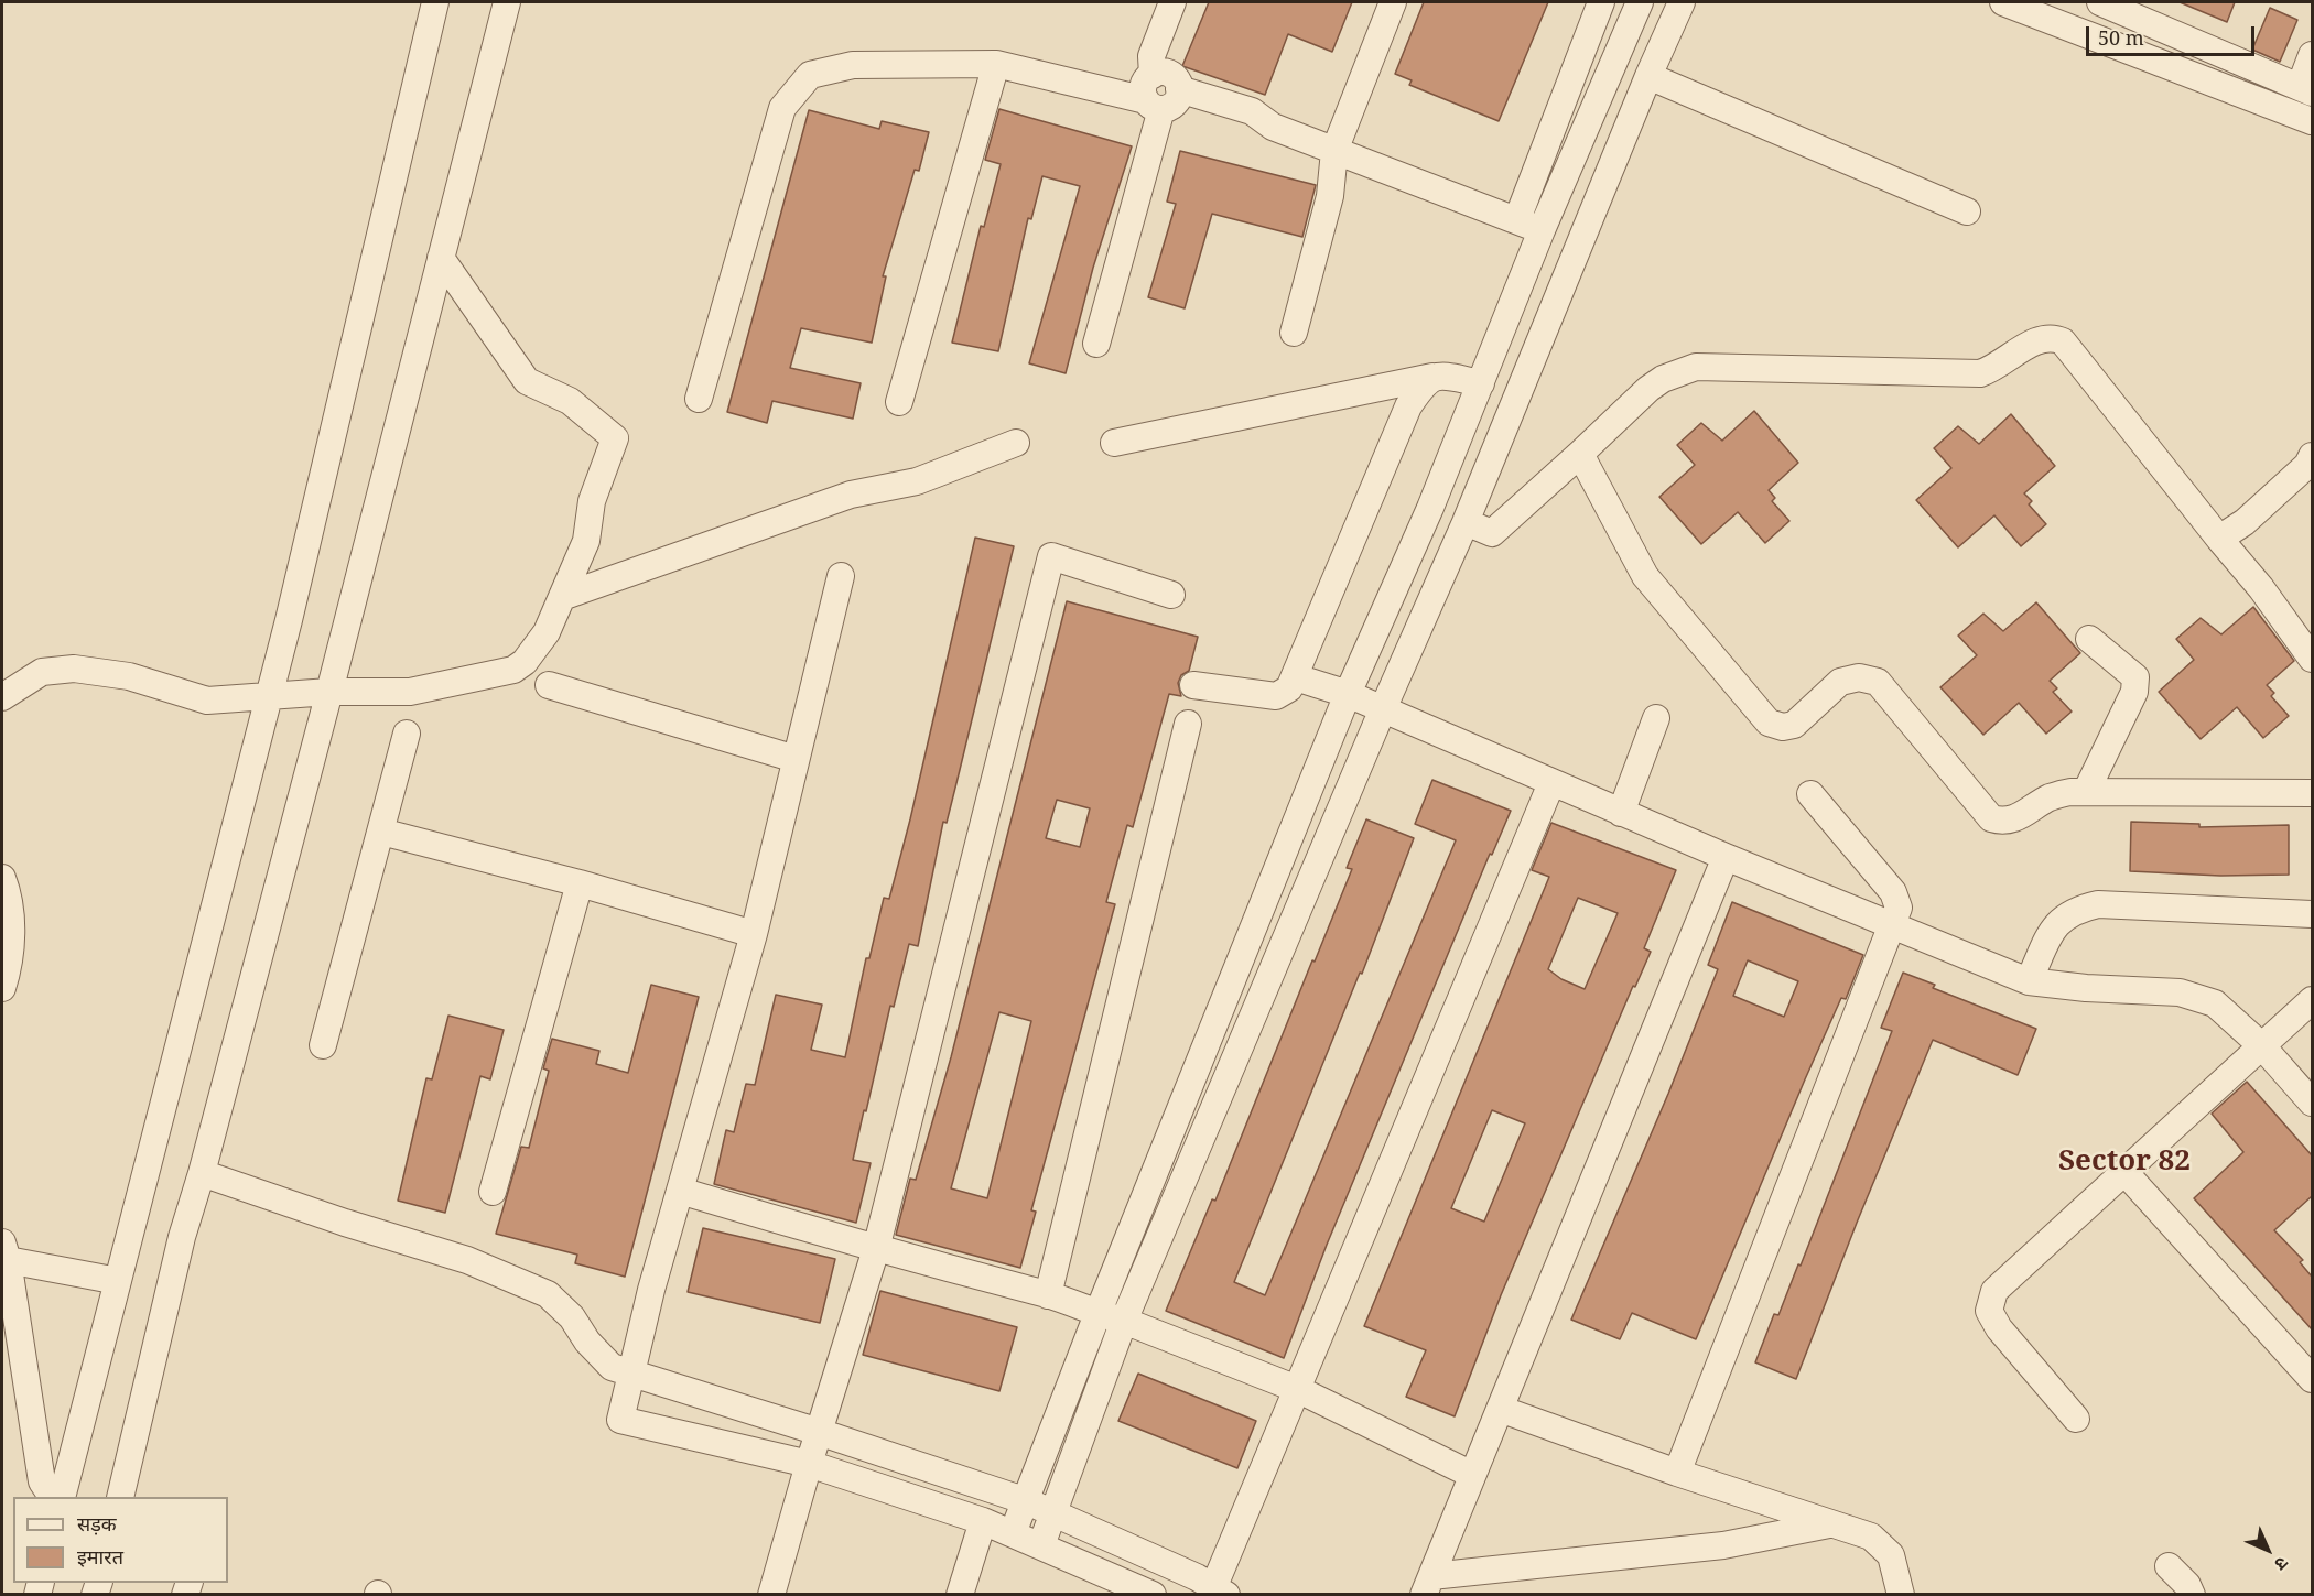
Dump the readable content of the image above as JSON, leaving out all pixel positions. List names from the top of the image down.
{
  "districts": ["Sector 82"],
  "legend": ["सड़क", "इमारत"],
  "scale_bar": "50 m",
  "north": "bottom right"
}
